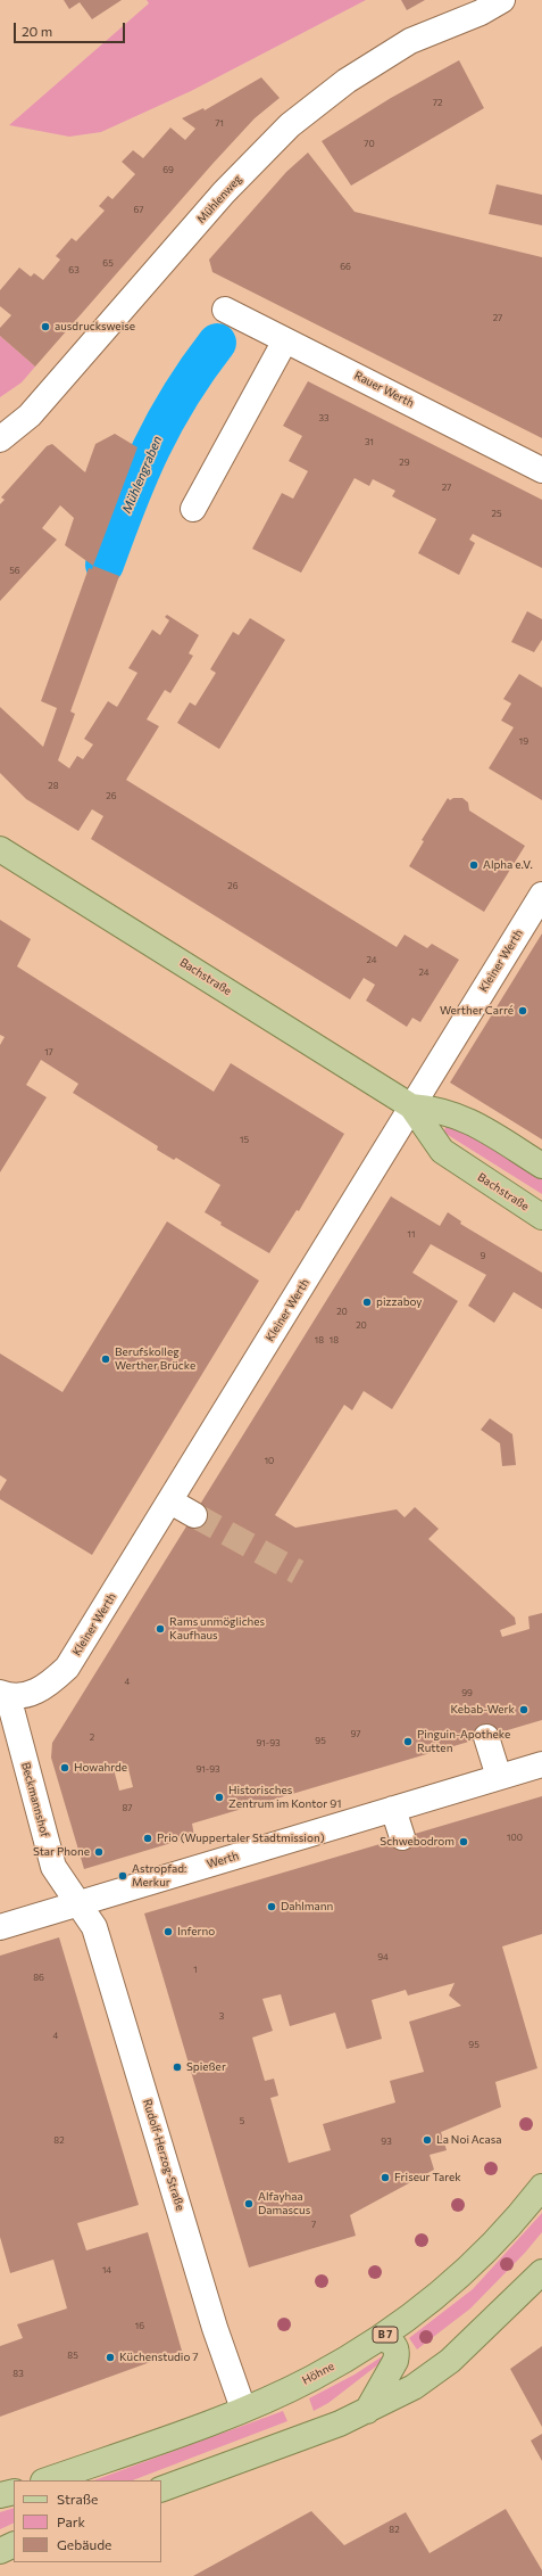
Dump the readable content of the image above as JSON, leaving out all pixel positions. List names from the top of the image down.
{
  "streets": {
    "main road": ["Bachstraße", "B 7", "Höhne"],
    "street": [
      "Mühlenweg",
      "Rauer Werth",
      "Kleiner Werth",
      "Beckmannshof",
      "Werth",
      "Rudolf-Herzog-Straße"
    ]
  },
  "crossings": [
    ["Kleiner Werth", "Bachstraße"],
    ["Kleiner Werth", "Beckmannshof"],
    ["Beckmannshof", "Werth"],
    ["Beckmannshof", "Rudolf-Herzog-Straße"],
    ["Werth", "Rudolf-Herzog-Straße"],
    ["Rudolf-Herzog-Straße", "Höhne"]
  ],
  "water": ["Mühlengraben"],
  "places": [
    "ausdrucksweise",
    "Alpha e.V.",
    "Werther Carré",
    "pizzaboy",
    "Berufskolleg Werther Brücke",
    "Rams unmögliches Kaufhaus",
    "Kebab-Werk",
    "Pinguin-Apotheke Rutten",
    "Howahrde",
    "Historisches Zentrum im Kontor 91",
    "Prio (Wuppertaler Stadtmission)",
    "Schwebodrom",
    "Star Phone",
    "Astropfad: Merkur",
    "Dahlmann",
    "Inferno",
    "Spießer",
    "La Noi Acasa",
    "Friseur Tarek",
    "Alfayhaa Damascus",
    "Küchenstudio 7"
  ],
  "house_numbers": [
    "72",
    "71",
    "70",
    "69",
    "67",
    "65",
    "66",
    "63",
    "27",
    "33",
    "31",
    "29",
    "27",
    "25",
    "56",
    "19",
    "28",
    "26",
    "26",
    "24",
    "24",
    "17",
    "15",
    "11",
    "9",
    "20",
    "20",
    "18",
    "18",
    "10",
    "4",
    "99",
    "97",
    "2",
    "95",
    "91-93",
    "91-93",
    "87",
    "100",
    "94",
    "1",
    "86",
    "3",
    "4",
    "95",
    "5",
    "82",
    "93",
    "7",
    "14",
    "16",
    "85",
    "83",
    "82"
  ],
  "legend": ["Straße", "Park", "Gebäude"],
  "scale_bar": "20 m"
}
